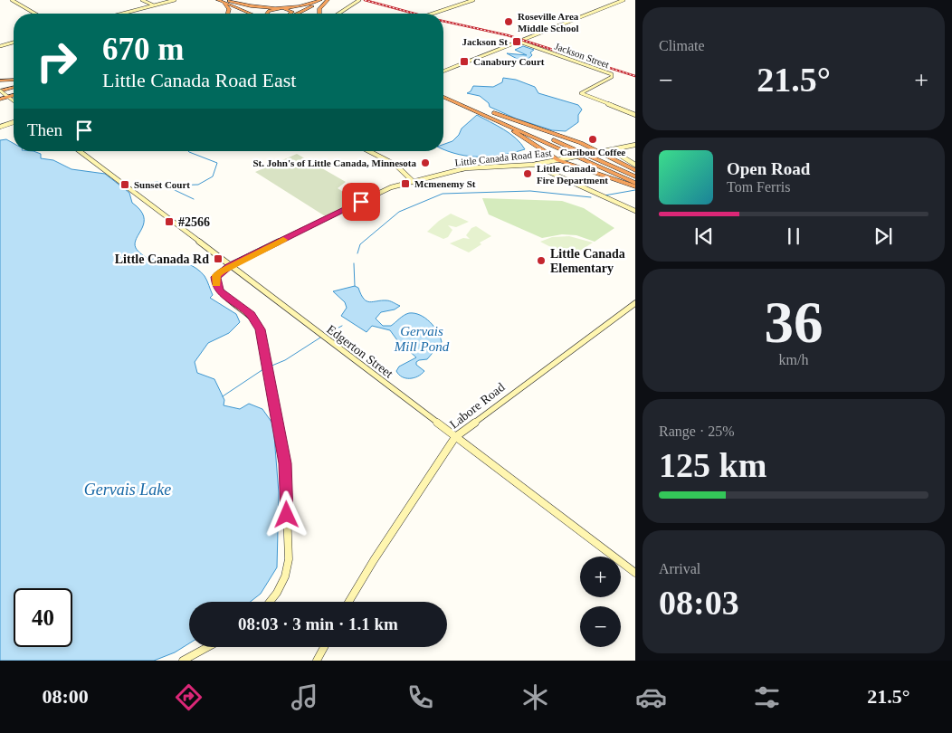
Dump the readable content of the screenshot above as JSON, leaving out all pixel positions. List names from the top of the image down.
{
  "streets": {
    "street": [
      "Jackson Street",
      "Little Canada Road East",
      "Edgerton Street",
      "Labore Road"
    ]
  },
  "crossings": [
    ["Little Canada Road East", "Edgerton Street"],
    ["Edgerton Street", "Labore Road"]
  ],
  "water": ["Gervais Mill Pond", "Gervais Lake"],
  "places": {
    "other": [
      "Roseville Area Middle School",
      "Caribou Coffee",
      "St. John's of Little Canada, Minnesota",
      "Little Canada Fire Department",
      "Little Canada Elementary"
    ],
    "transit": [
      "Jackson St",
      "Canabury Court",
      "Mcmenemy St",
      "Sunset Court",
      "#2566",
      "Little Canada Rd"
    ]
  },
  "page": {
    "tile": [
      "Climate",
      ["36", "km/h"],
      ["Range · 25%", "125 km"],
      ["Arrival", "08:03"]
    ],
    "turn": ["670 m", "Little Canada Road East"],
    "heat": ["−", "21.5°", "+"],
    "then": "Then",
    "song": ["Open Road", "Tom Ferris"],
    "map_buttons": ["+", "−"],
    "limit": "40",
    "trip": "08:03 · 3 min · 1.1 km",
    "tabs": ["08:00", "21.5°"]
  }
}
